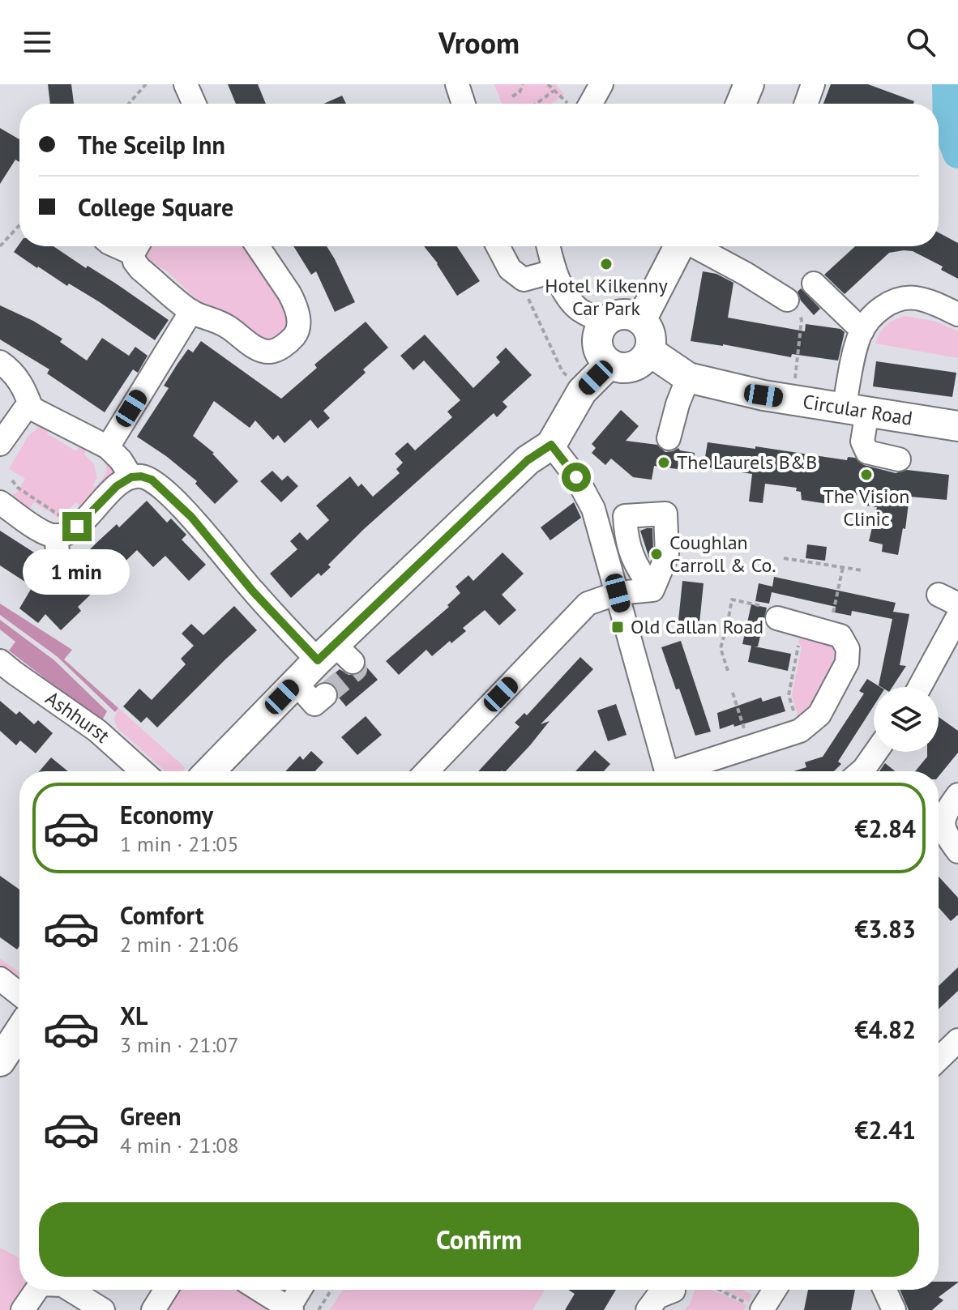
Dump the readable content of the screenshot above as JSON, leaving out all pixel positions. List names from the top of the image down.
{
  "streets": {
    "main road": ["Circular Road"],
    "street": ["Ashhurst"]
  },
  "places": {
    "other": [
      "Hotel Kilkenny Car Park",
      "The Laurels B&B",
      "The Vision Clinic",
      "Coughlan Carroll & Co."
    ],
    "transit": ["Old Callan Road"]
  },
  "page": {
    "header": "Vroom",
    "banner": ["The Sceilp Inn", "College Square"],
    "bubble": "1 min",
    "list": [
      {
        "name": "Economy",
        "note": "1 min · 21:05",
        "value": "€2.84"
      },
      {
        "name": "Comfort",
        "note": "2 min · 21:06",
        "value": "€3.83"
      },
      {
        "name": "XL",
        "note": "3 min · 21:07",
        "value": "€4.82"
      },
      {
        "name": "Green",
        "note": "4 min · 21:08",
        "value": "€2.41"
      }
    ],
    "buttons": "Confirm"
  }
}
